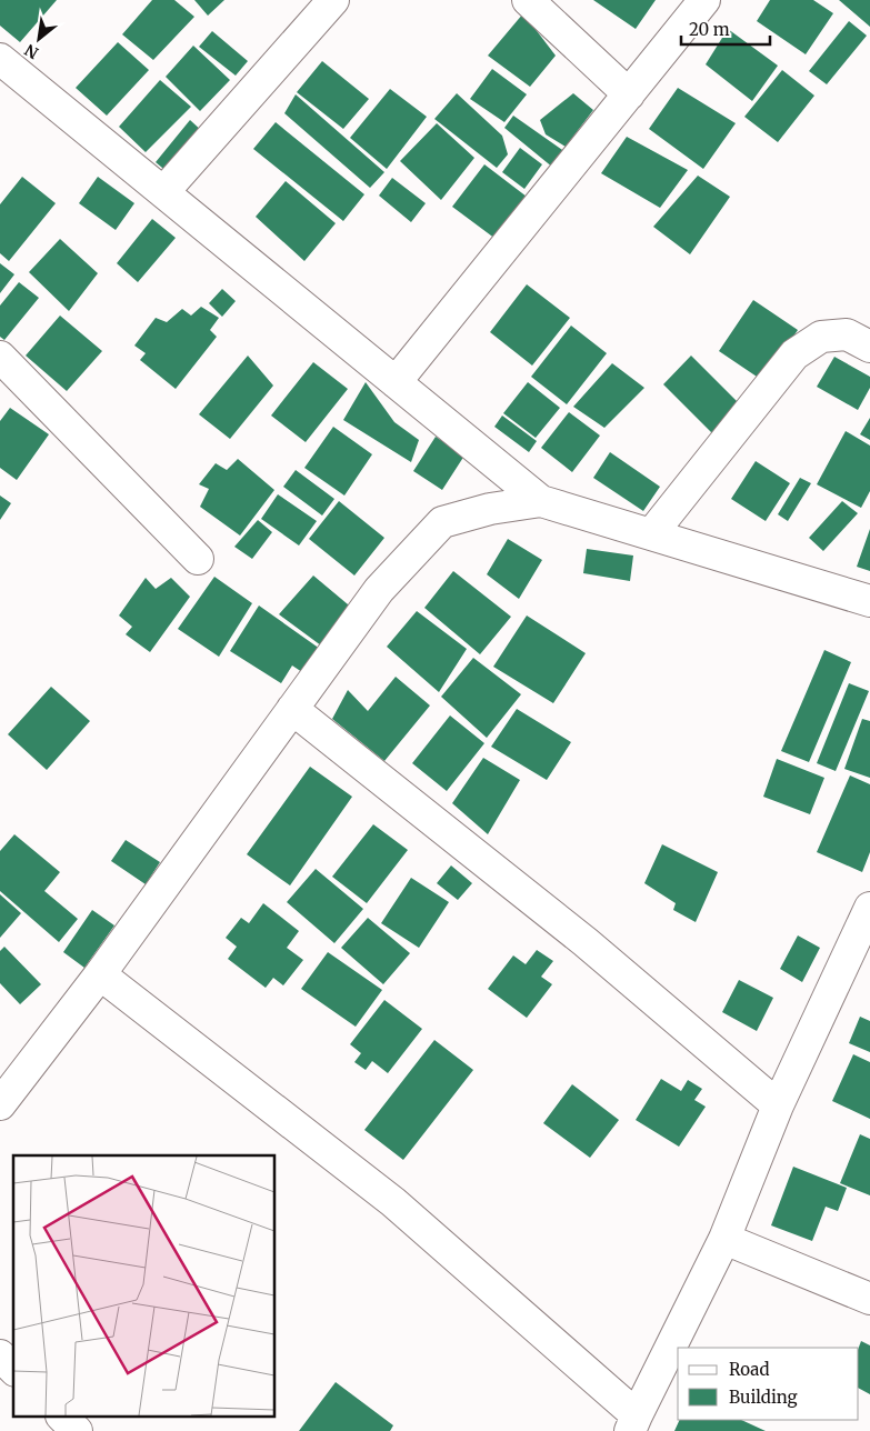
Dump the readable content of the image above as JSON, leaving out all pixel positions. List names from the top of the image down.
{
  "legend": ["Road", "Building"],
  "scale_bar": "20 m",
  "north": "bottom left"
}
